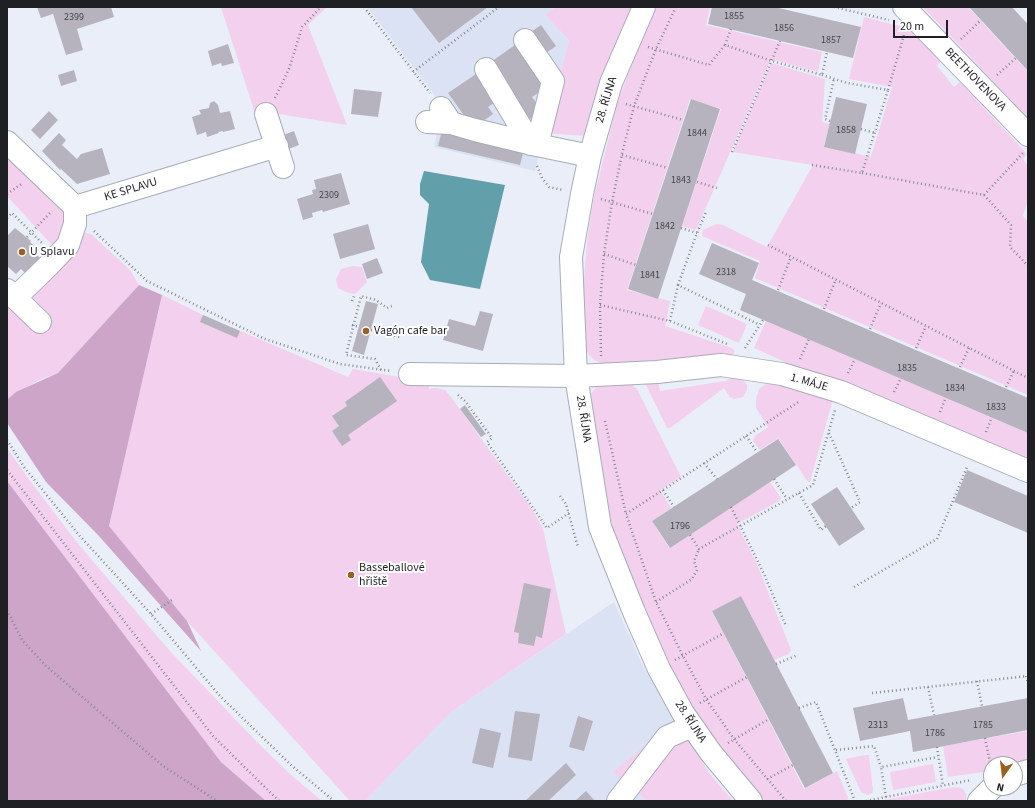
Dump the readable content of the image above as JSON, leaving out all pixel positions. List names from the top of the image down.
{
  "streets": {
    "street": [
      "BEETHOVENOVA",
      "28. ŘÍJNA",
      "KE SPLAVU",
      "1. MÁJE"
    ]
  },
  "crossings": [
    ["28. ŘÍJNA", "1. MÁJE"]
  ],
  "places": ["U Splavu", "Vagón cafe bar", "Basseballové hřiště"],
  "house_numbers": [
    "1855",
    "2399",
    "1856",
    "1857",
    "1858",
    "1844",
    "1843",
    "2309",
    "1842",
    "2318",
    "1841",
    "1835",
    "1834",
    "1833",
    "1796",
    "2313",
    "1785",
    "1786"
  ],
  "scale_bar": "20 m",
  "north": "bottom"
}
